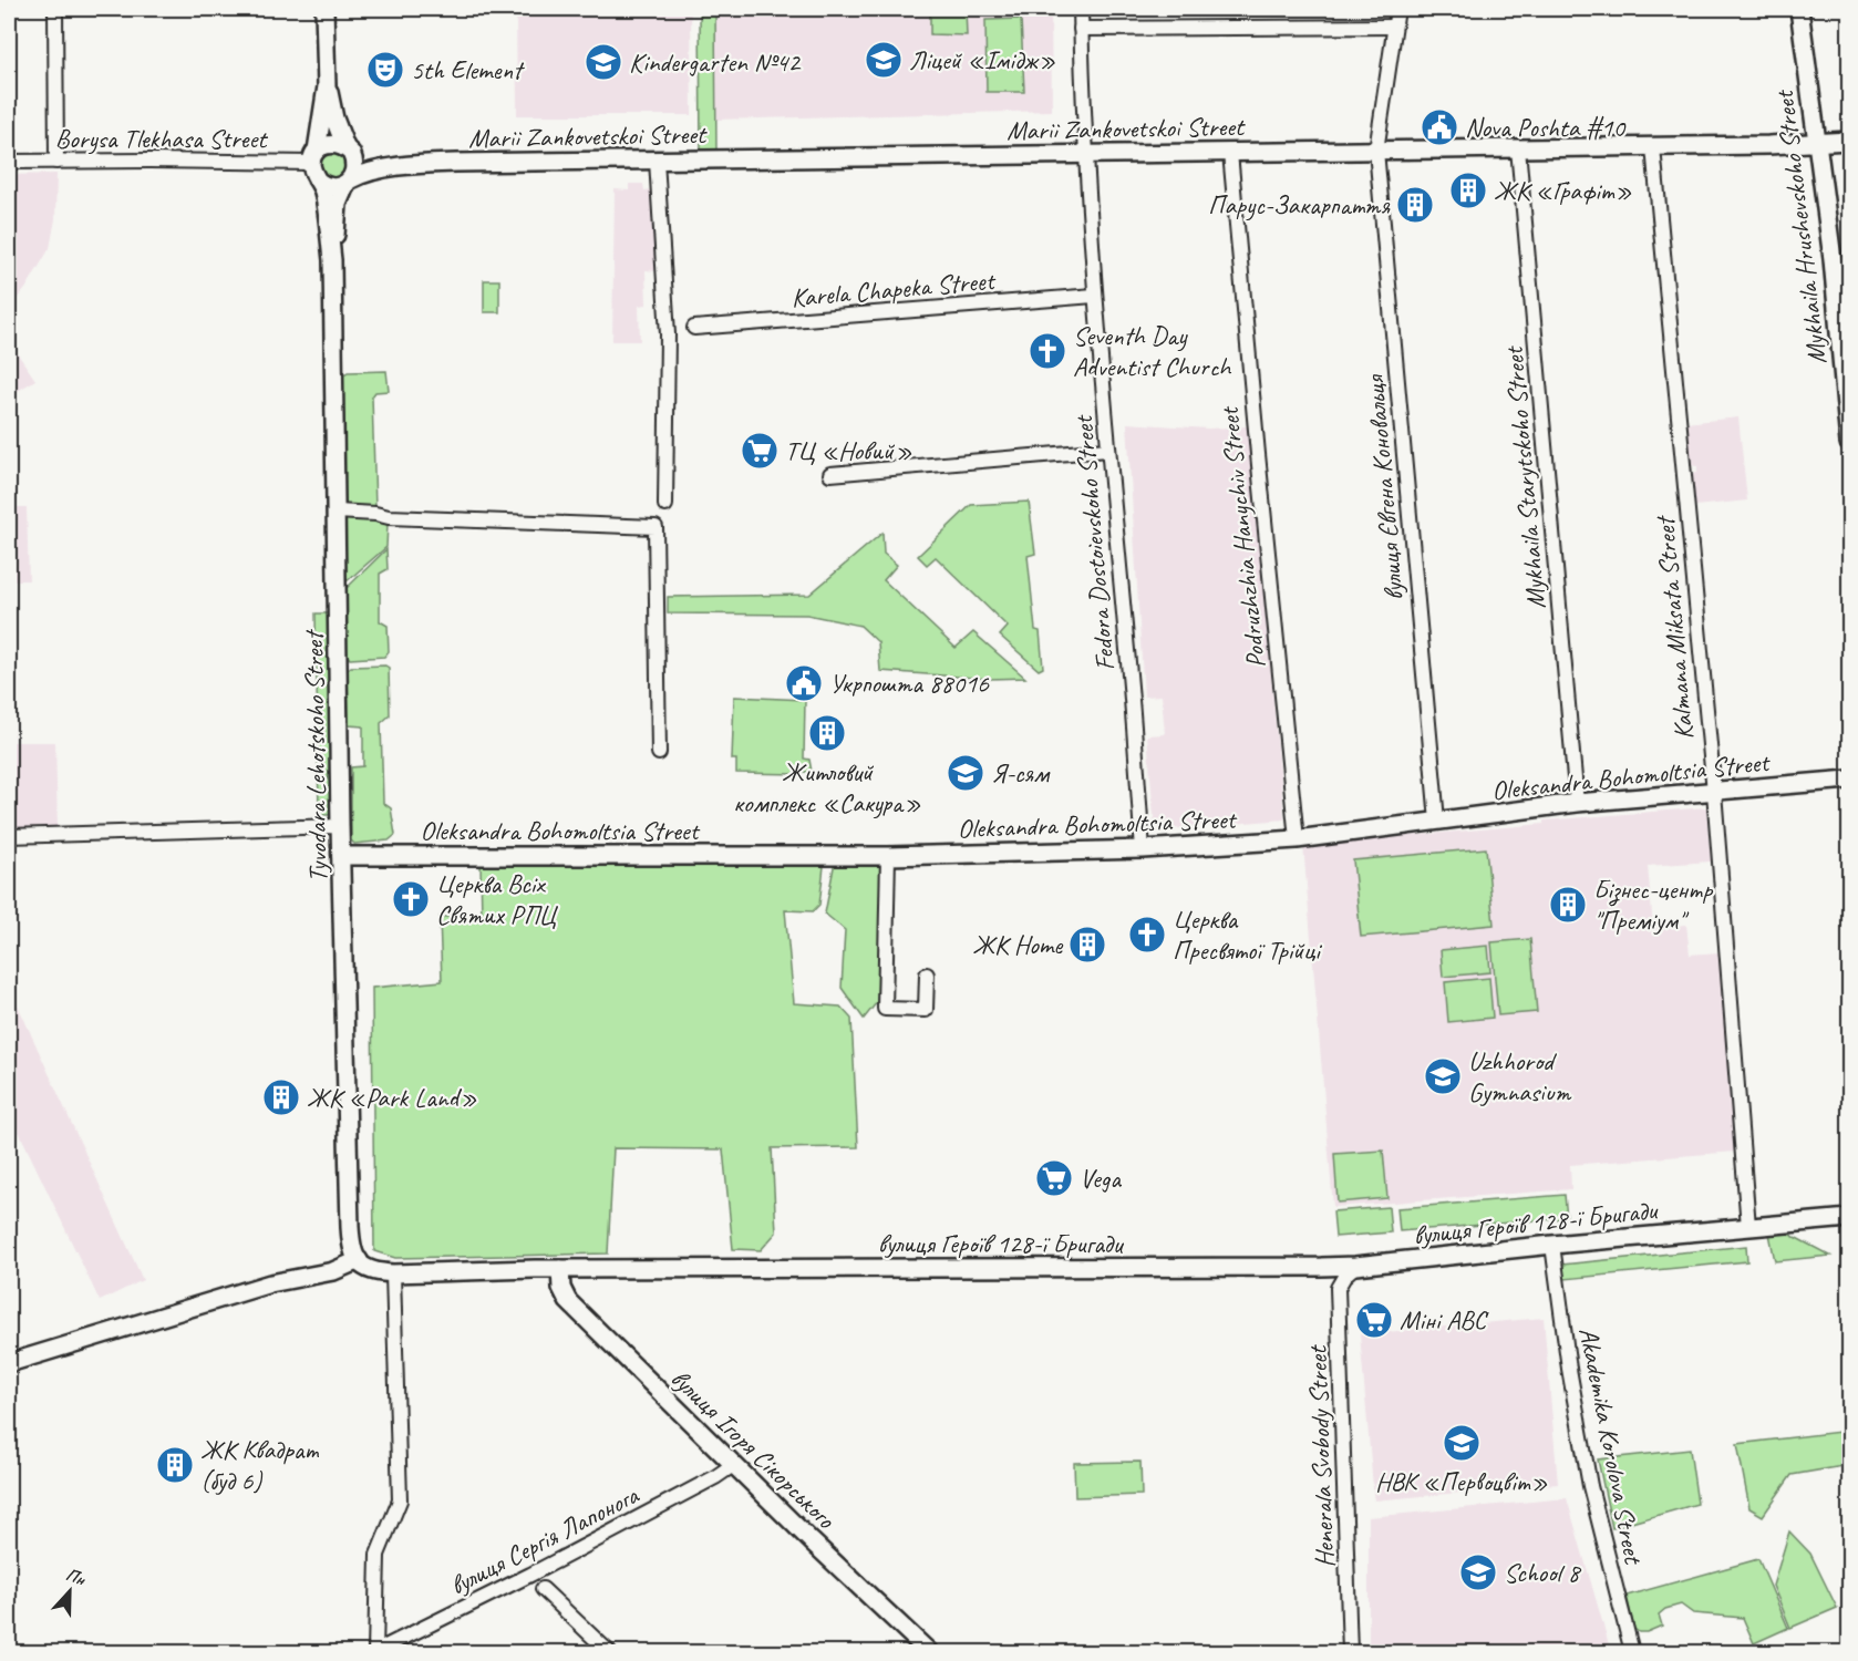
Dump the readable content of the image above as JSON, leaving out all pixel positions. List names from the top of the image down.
{
  "streets": {
    "street": [
      "Marii Zankovetskoi Street",
      "Borysa Tlekhasa Street",
      "Mykhaila Hrushevskoho Street",
      "Karela Chapeka Street",
      "Mykhaila Starytskoho Street",
      "вулиця Євгена Коновальця",
      "Podruzhzhia Hanychiv Street",
      "Fedora Dostoievskoho Street",
      "Kalmana Miksata Street",
      "Tyvodara Lehotskoho Street",
      "Oleksandra Bohomoltsia Street",
      "вулиця Героїв 128-ї Бригади",
      "Akademika Korolova Street",
      "вулиця Ігоря Сікорського",
      "Henerala Svobody Street",
      "вулиця Сергія Лапонога"
    ]
  },
  "crossings": [
    ["Marii Zankovetskoi Street", "Borysa Tlekhasa Street"],
    ["Marii Zankovetskoi Street", "Mykhaila Hrushevskoho Street"],
    ["Marii Zankovetskoi Street", "Mykhaila Starytskoho Street"],
    ["Marii Zankovetskoi Street", "вулиця Євгена Коновальця"],
    ["Marii Zankovetskoi Street", "Podruzhzhia Hanychiv Street"],
    ["Marii Zankovetskoi Street", "Fedora Dostoievskoho Street"],
    ["Marii Zankovetskoi Street", "Kalmana Miksata Street"],
    ["Marii Zankovetskoi Street", "Tyvodara Lehotskoho Street"],
    ["Borysa Tlekhasa Street", "Tyvodara Lehotskoho Street"],
    ["Karela Chapeka Street", "Fedora Dostoievskoho Street"],
    ["Mykhaila Starytskoho Street", "Oleksandra Bohomoltsia Street"],
    ["вулиця Євгена Коновальця", "Oleksandra Bohomoltsia Street"],
    ["Podruzhzhia Hanychiv Street", "Oleksandra Bohomoltsia Street"],
    ["Fedora Dostoievskoho Street", "Oleksandra Bohomoltsia Street"],
    ["Kalmana Miksata Street", "Oleksandra Bohomoltsia Street"],
    ["Kalmana Miksata Street", "вулиця Героїв 128-ї Бригади"],
    ["Tyvodara Lehotskoho Street", "Oleksandra Bohomoltsia Street"],
    ["Tyvodara Lehotskoho Street", "вулиця Героїв 128-ї Бригади"],
    ["вулиця Героїв 128-ї Бригади", "Akademika Korolova Street"],
    ["вулиця Героїв 128-ї Бригади", "вулиця Ігоря Сікорського"],
    ["вулиця Ігоря Сікорського", "вулиця Сергія Лапонога"]
  ],
  "places": {
    "school or university": [
      "Ліцей «Імідж»",
      "Kindergarten №42",
      "Я-сям",
      "Uzhhorod Gymnasium",
      "НВК «Первоцвіт»",
      "School 8"
    ],
    "theatre": ["5th Element"],
    "public building": ["Nova Poshta #10", "Укрпошта 88016"],
    "building": [
      "ЖК «Графіт»",
      "Парус-Закарпаття",
      "Житловий комплекс «Сакура»",
      "Бізнес-центр \"Преміум\"",
      "ЖК Home",
      "ЖК «Park Land»",
      "ЖК Квадрат (буд 6)"
    ],
    "church": ["Seventh Day Adventist Church", "Церква Всіх Святих РПЦ", "Церква Пресвятої Трійці"],
    "supermarket": ["ТЦ «Новий»", "Vega", "Міні ABC"]
  },
  "north": "top"
}
